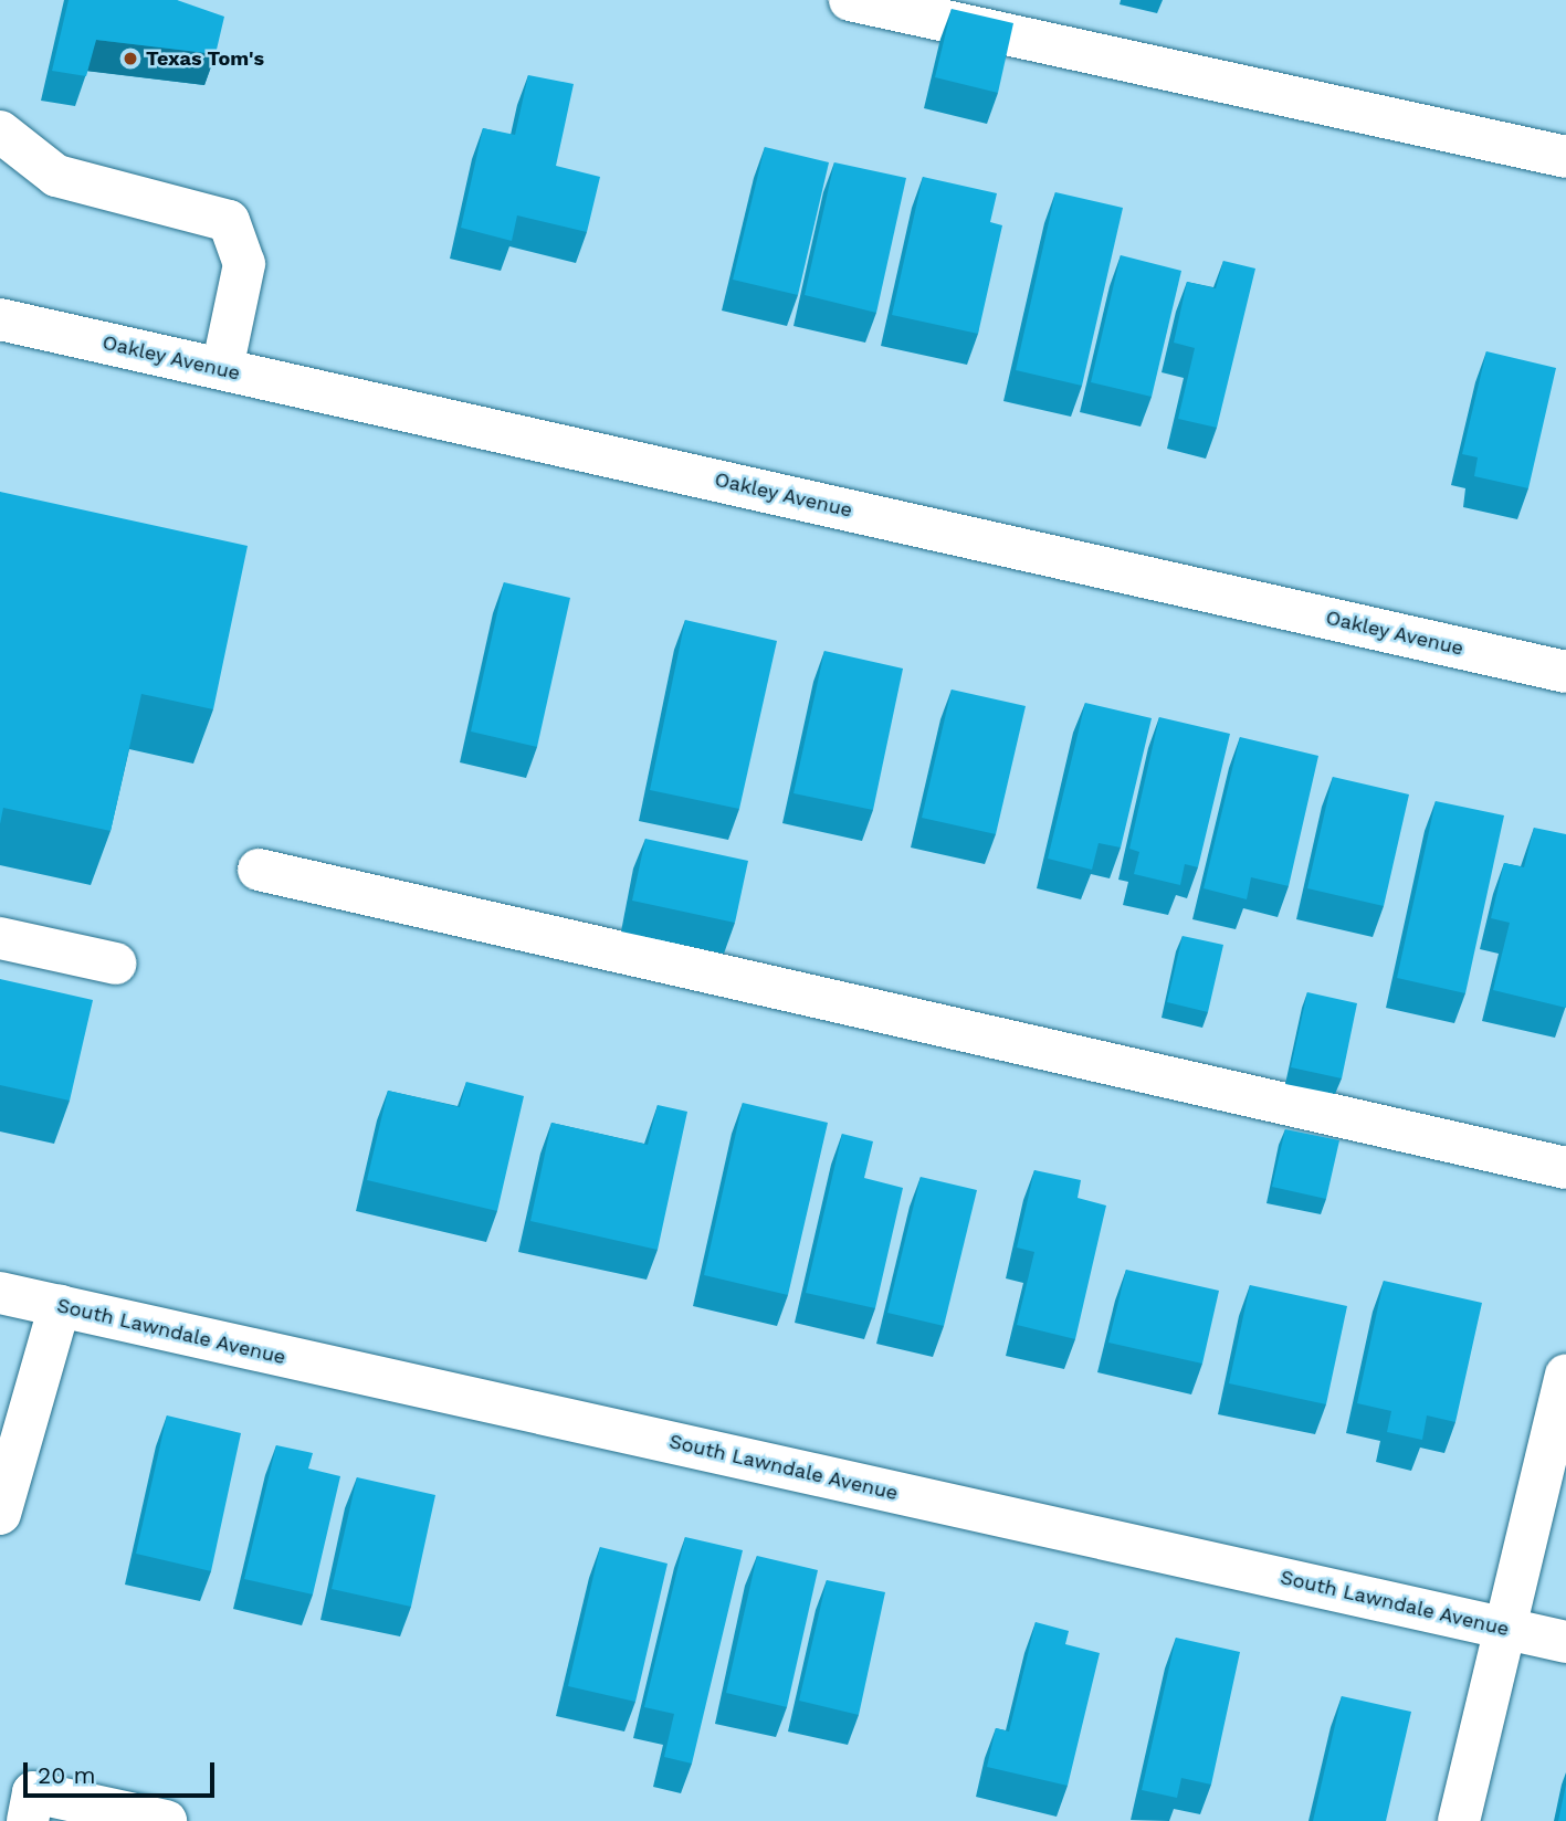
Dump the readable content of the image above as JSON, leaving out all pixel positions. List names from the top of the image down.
{
  "streets": {
    "street": ["Oakley Avenue", "South Lawndale Avenue"]
  },
  "places": ["Texas Tom's"],
  "scale_bar": "20 m"
}
